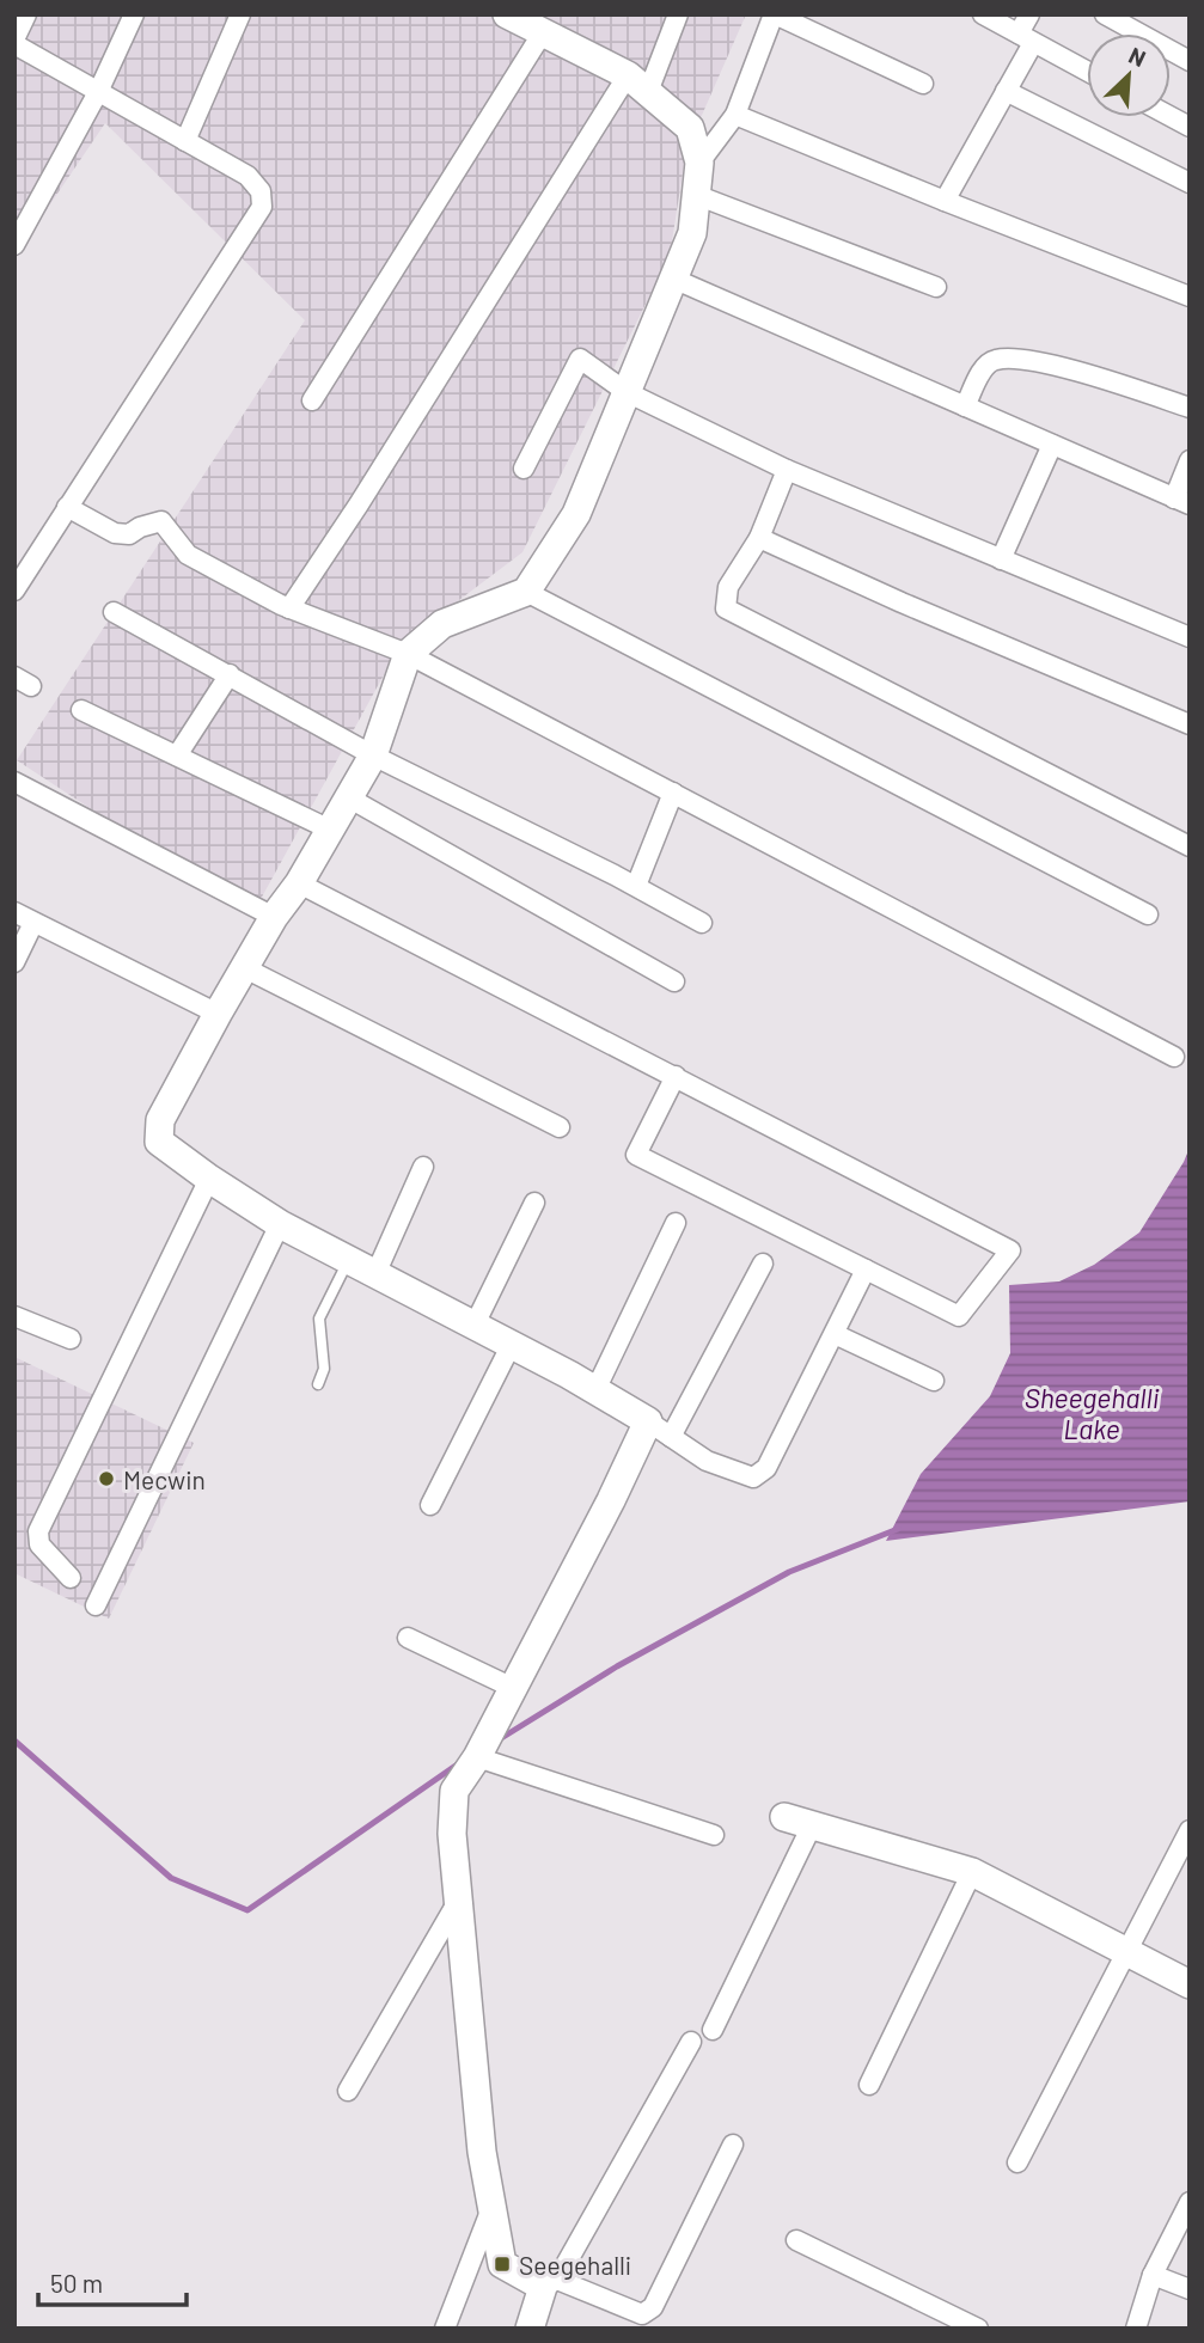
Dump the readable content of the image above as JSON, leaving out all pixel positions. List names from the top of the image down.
{
  "water": ["Sheegehalli Lake"],
  "places": {
    "other": ["Mecwin"],
    "transit": ["Seegehalli"]
  },
  "scale_bar": "50 m",
  "north": "top right"
}
